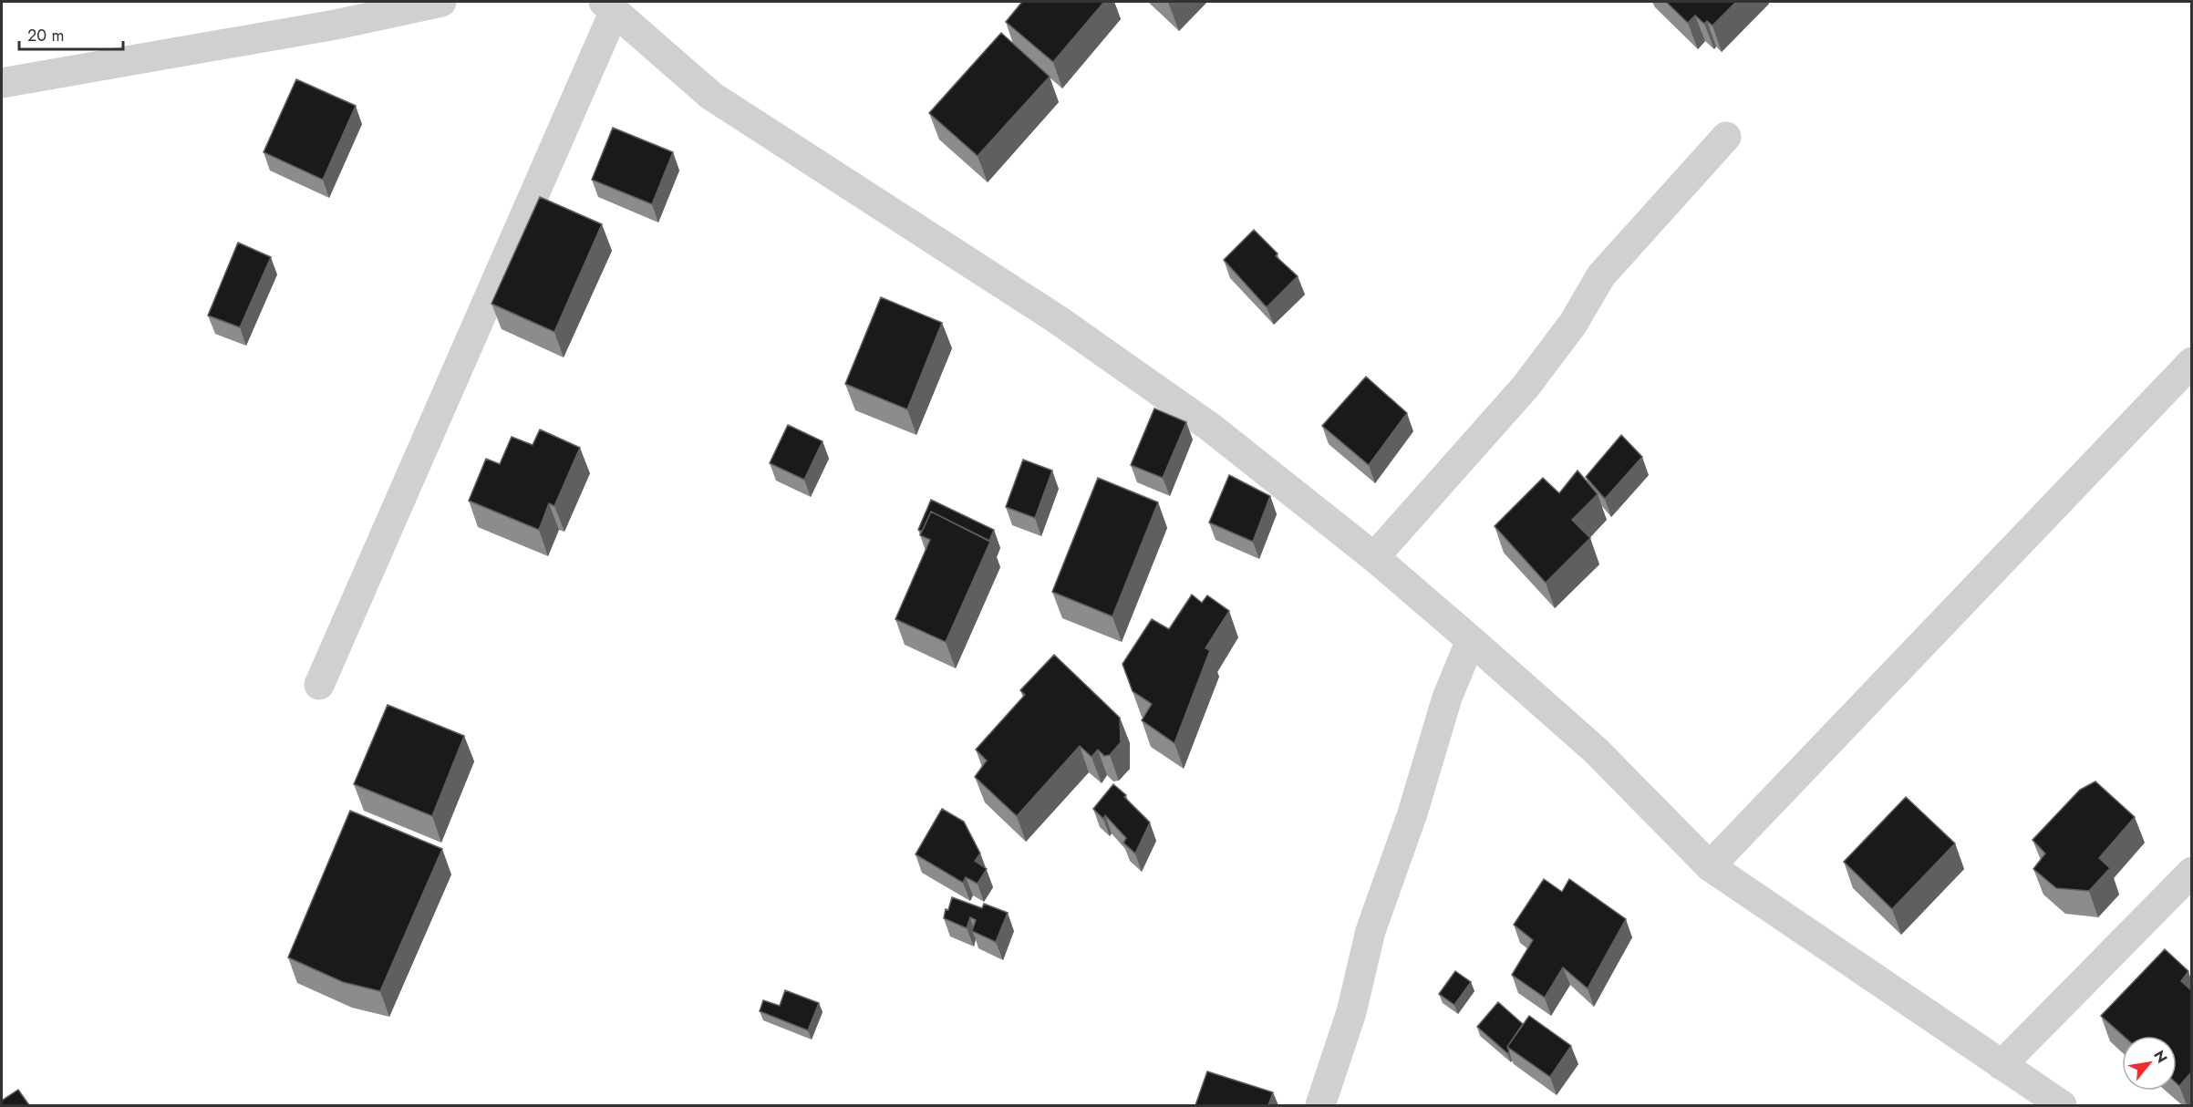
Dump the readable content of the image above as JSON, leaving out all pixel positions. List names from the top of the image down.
{
  "scale_bar": "20 m",
  "north": "top right"
}
